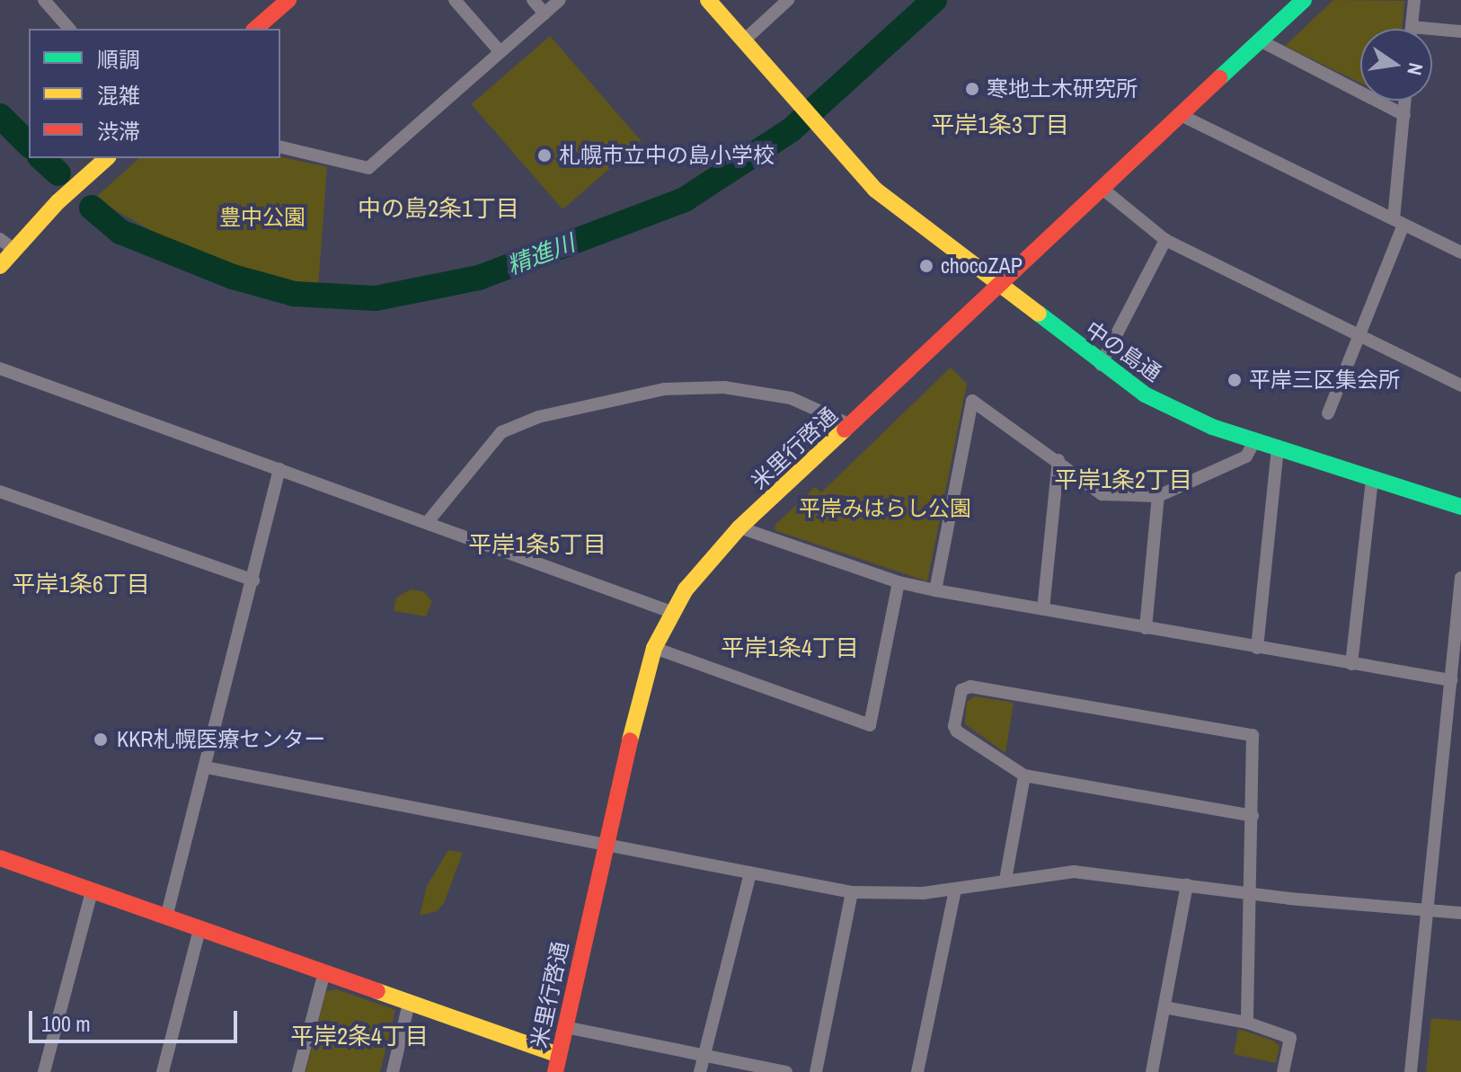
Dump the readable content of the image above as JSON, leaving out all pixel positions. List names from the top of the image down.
{
  "streets": {
    "street": ["中の島通", "米里行啓通"]
  },
  "crossings": [
    ["中の島通", "米里行啓通"]
  ],
  "districts": [
    "平岸1条3丁目",
    "中の島2条1丁目",
    "平岸1条2丁目",
    "平岸1条5丁目",
    "平岸1条6丁目",
    "平岸1条4丁目",
    "平岸2条4丁目"
  ],
  "water": ["精進川"],
  "parks": ["豊中公園", "平岸みはらし公園"],
  "places": [
    "寒地土木研究所",
    "札幌市立中の島小学校",
    "chocoZAP",
    "平岸三区集会所",
    "KKR札幌医療センター"
  ],
  "legend": ["順調", "混雑", "渋滞"],
  "scale_bar": "100 m",
  "north": "right"
}
